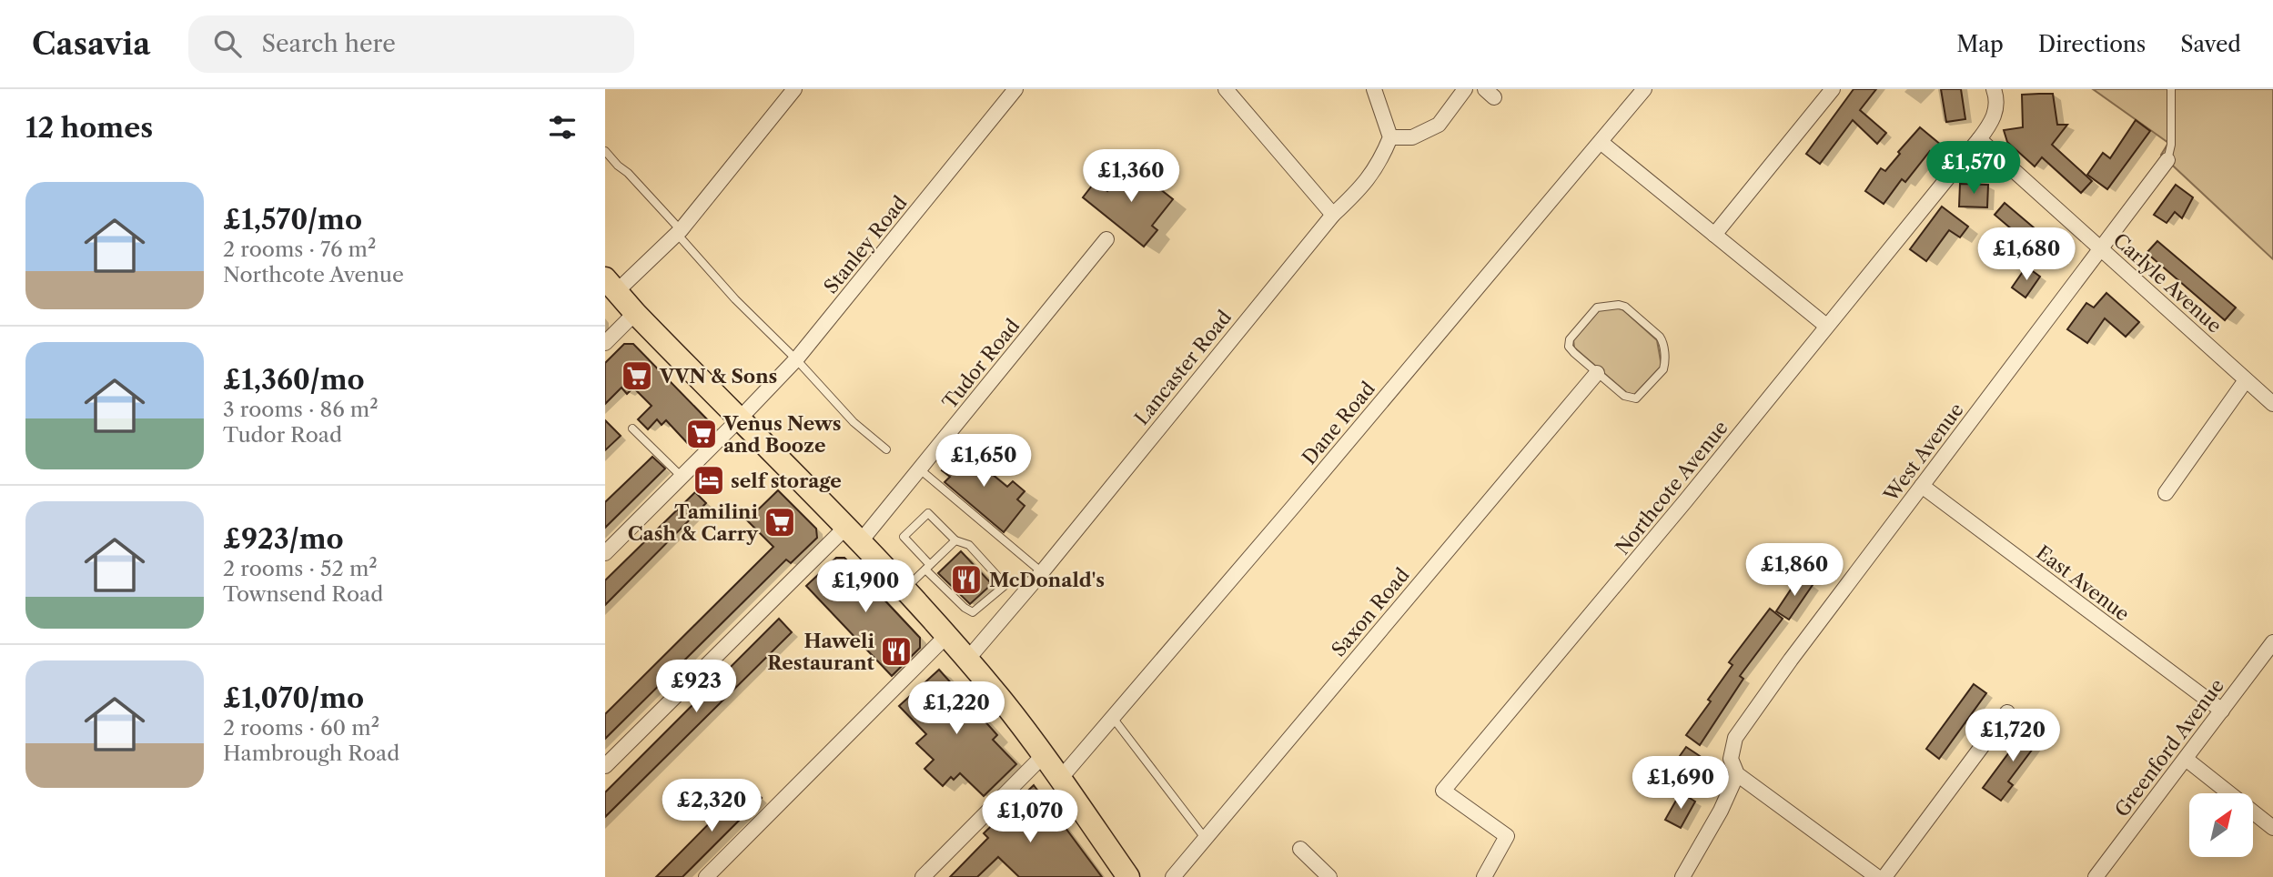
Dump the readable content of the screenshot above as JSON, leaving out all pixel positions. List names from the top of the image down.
{
  "streets": {
    "street": [
      "Stanley Road",
      "Carlyle Avenue",
      "Tudor Road",
      "Lancaster Road",
      "Dane Road",
      "West Avenue",
      "Northcote Avenue",
      "East Avenue",
      "Saxon Road",
      "Greenford Avenue"
    ]
  },
  "crossings": [
    ["Carlyle Avenue", "West Avenue"],
    ["Carlyle Avenue", "Northcote Avenue"],
    ["West Avenue", "East Avenue"],
    ["East Avenue", "Greenford Avenue"]
  ],
  "places": {
    "supermarket": ["VVN & Sons", "Venus News and Booze", "Tamilini Cash & Carry"],
    "hotel": ["self storage"],
    "restaurant": ["McDonald's", "Haweli Restaurant"]
  },
  "north": "top right",
  "page": {
    "header": "Casavia",
    "search": "Search here",
    "nav": ["Map", "Directions", "Saved"],
    "heading": "12 homes",
    "price": [
      "£1,570",
      "£1,360",
      "£1,680",
      "£1,650",
      "£1,860",
      "£1,900",
      "£923",
      "£1,220",
      "£1,720",
      "£1,690",
      "£2,320",
      "£1,070"
    ],
    "list": [
      {
        "name": "£1,570/mo",
        "note": "2 rooms · 76 m² · Northcote Avenue"
      },
      {
        "name": "£1,360/mo",
        "note": "3 rooms · 86 m² · Tudor Road"
      },
      {
        "name": "£923/mo",
        "note": "2 rooms · 52 m² · Townsend Road"
      },
      {
        "name": "£1,070/mo",
        "note": "2 rooms · 60 m² · Hambrough Road"
      }
    ]
  }
}
